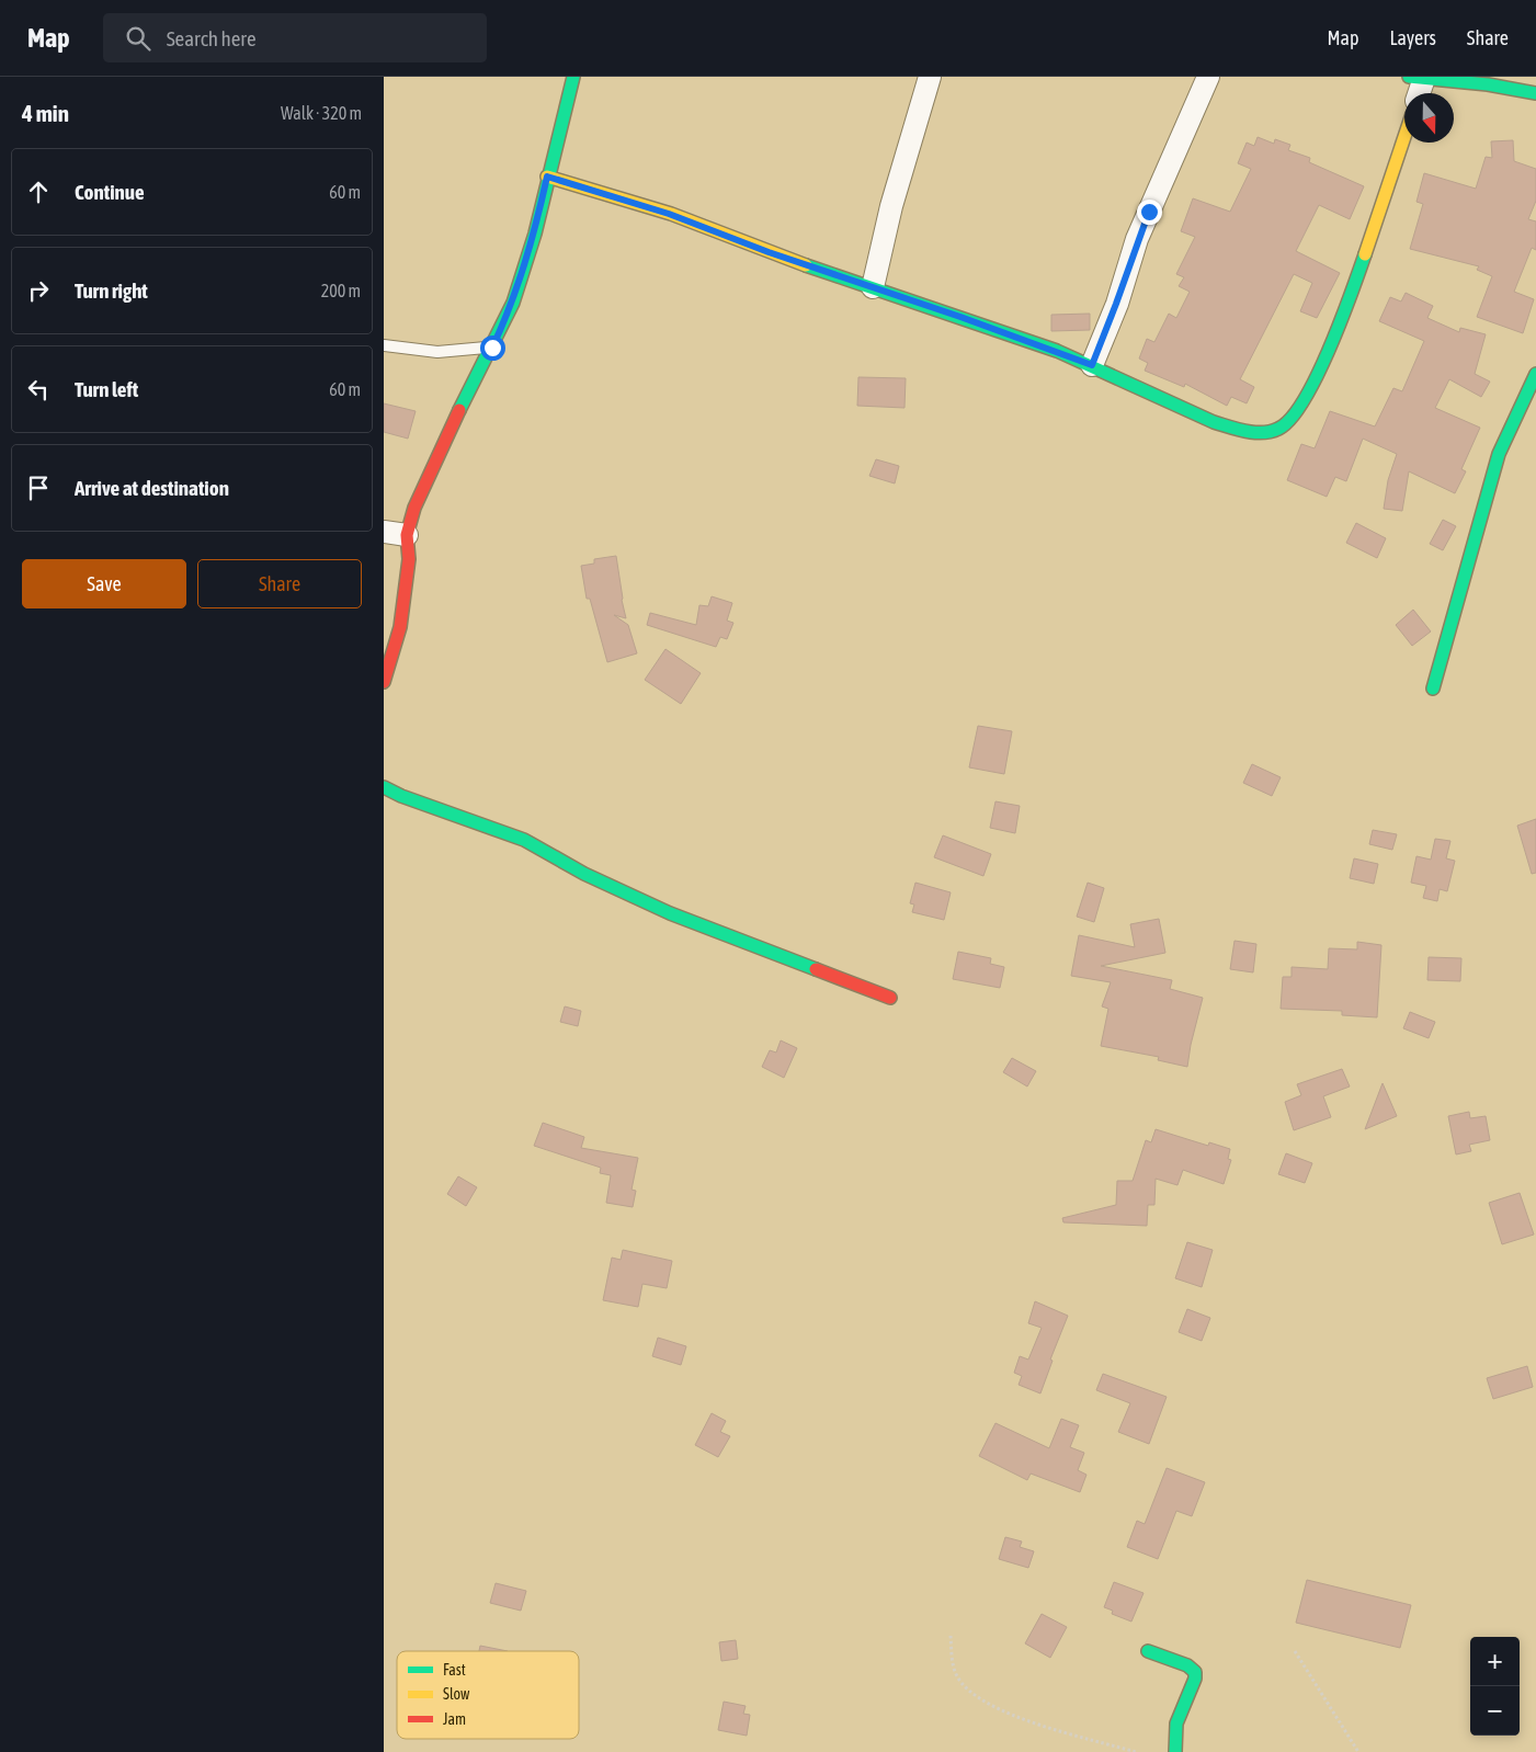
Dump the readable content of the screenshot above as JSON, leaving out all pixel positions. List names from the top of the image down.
{
  "legend": ["Fast", "Slow", "Jam"],
  "north": "bottom",
  "page": {
    "header": "Map",
    "search": "Search here",
    "nav": ["Map", "Layers", "Share"],
    "heading": ["4 min", "Walk · 320 m"],
    "list": [
      ["Continue", "60 m"],
      ["Turn right", "200 m"],
      ["Turn left", "60 m"],
      "Arrive at destination"
    ],
    "buttons": ["Save", "Share"],
    "map_buttons": ["+", "−"]
  }
}
